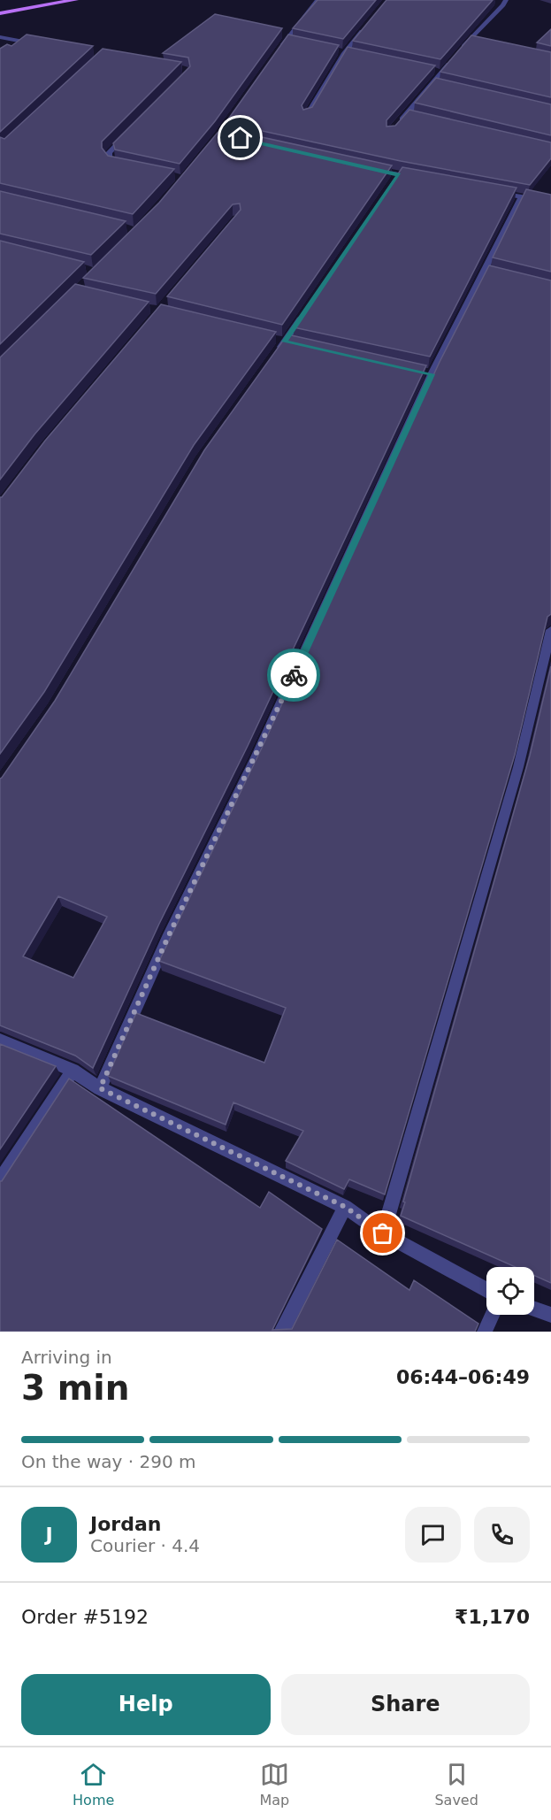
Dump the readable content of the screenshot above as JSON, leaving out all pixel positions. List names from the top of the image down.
{
  "page": {
    "heading": ["3 min", "Arriving in", "06:44–06:49"],
    "panel": [
      "Jordan",
      "Courier · 4.4",
      "Order #5192",
      "₹1,170"
    ],
    "bar": "On the way · 290 m",
    "round": "J",
    "buttons": ["Help", "Share"],
    "tabs": ["Home", "Map", "Saved"]
  }
}
